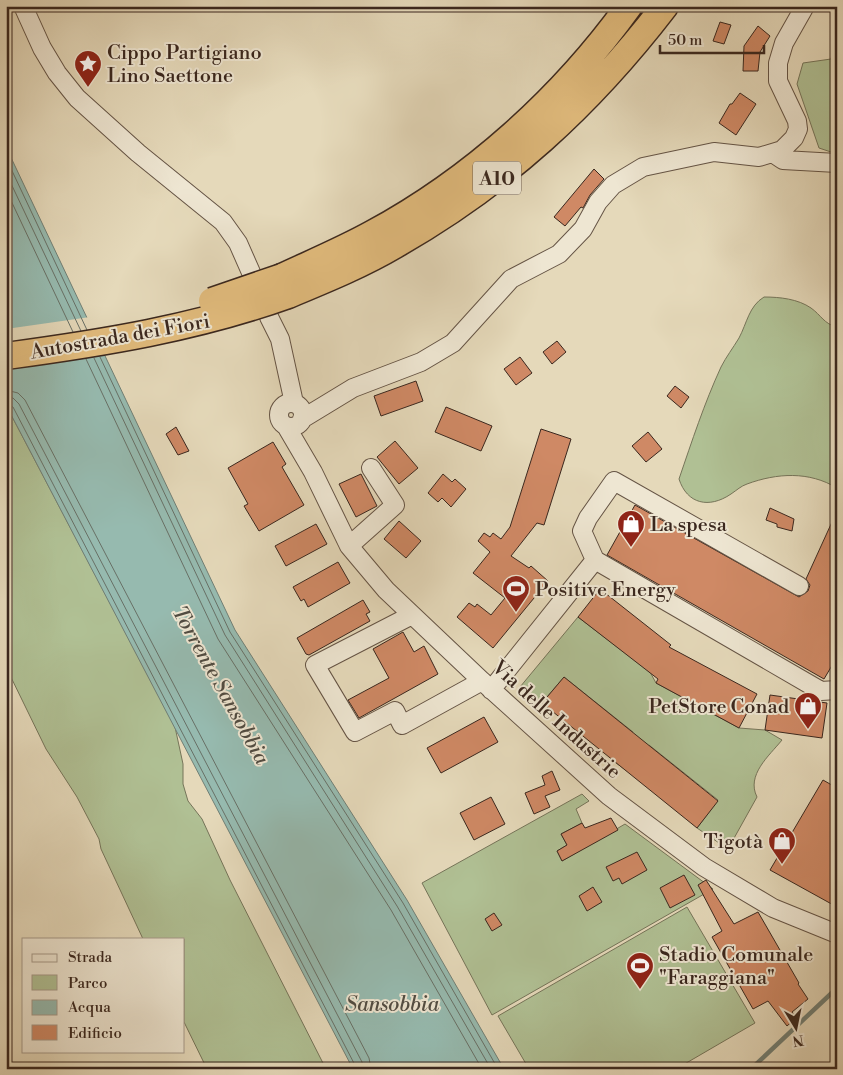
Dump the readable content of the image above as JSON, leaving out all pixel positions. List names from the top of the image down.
{
  "streets": {
    "highway": ["A10", "Autostrada dei Fiori"],
    "street": ["Via delle Industrie"]
  },
  "water": ["Torrente Sansobbia", "Sansobbia"],
  "places": {
    "place": ["Cippo Partigiano Lino Saettone"],
    "shop": ["La spesa", "PetStore Conad", "Tigotà"],
    "sports": ["Positive Energy", "Stadio Comunale \"Faraggiana\""]
  },
  "legend": [
    "Strada",
    "Parco",
    "Acqua",
    "Edificio"
  ],
  "scale_bar": "50 m",
  "north": "bottom"
}
